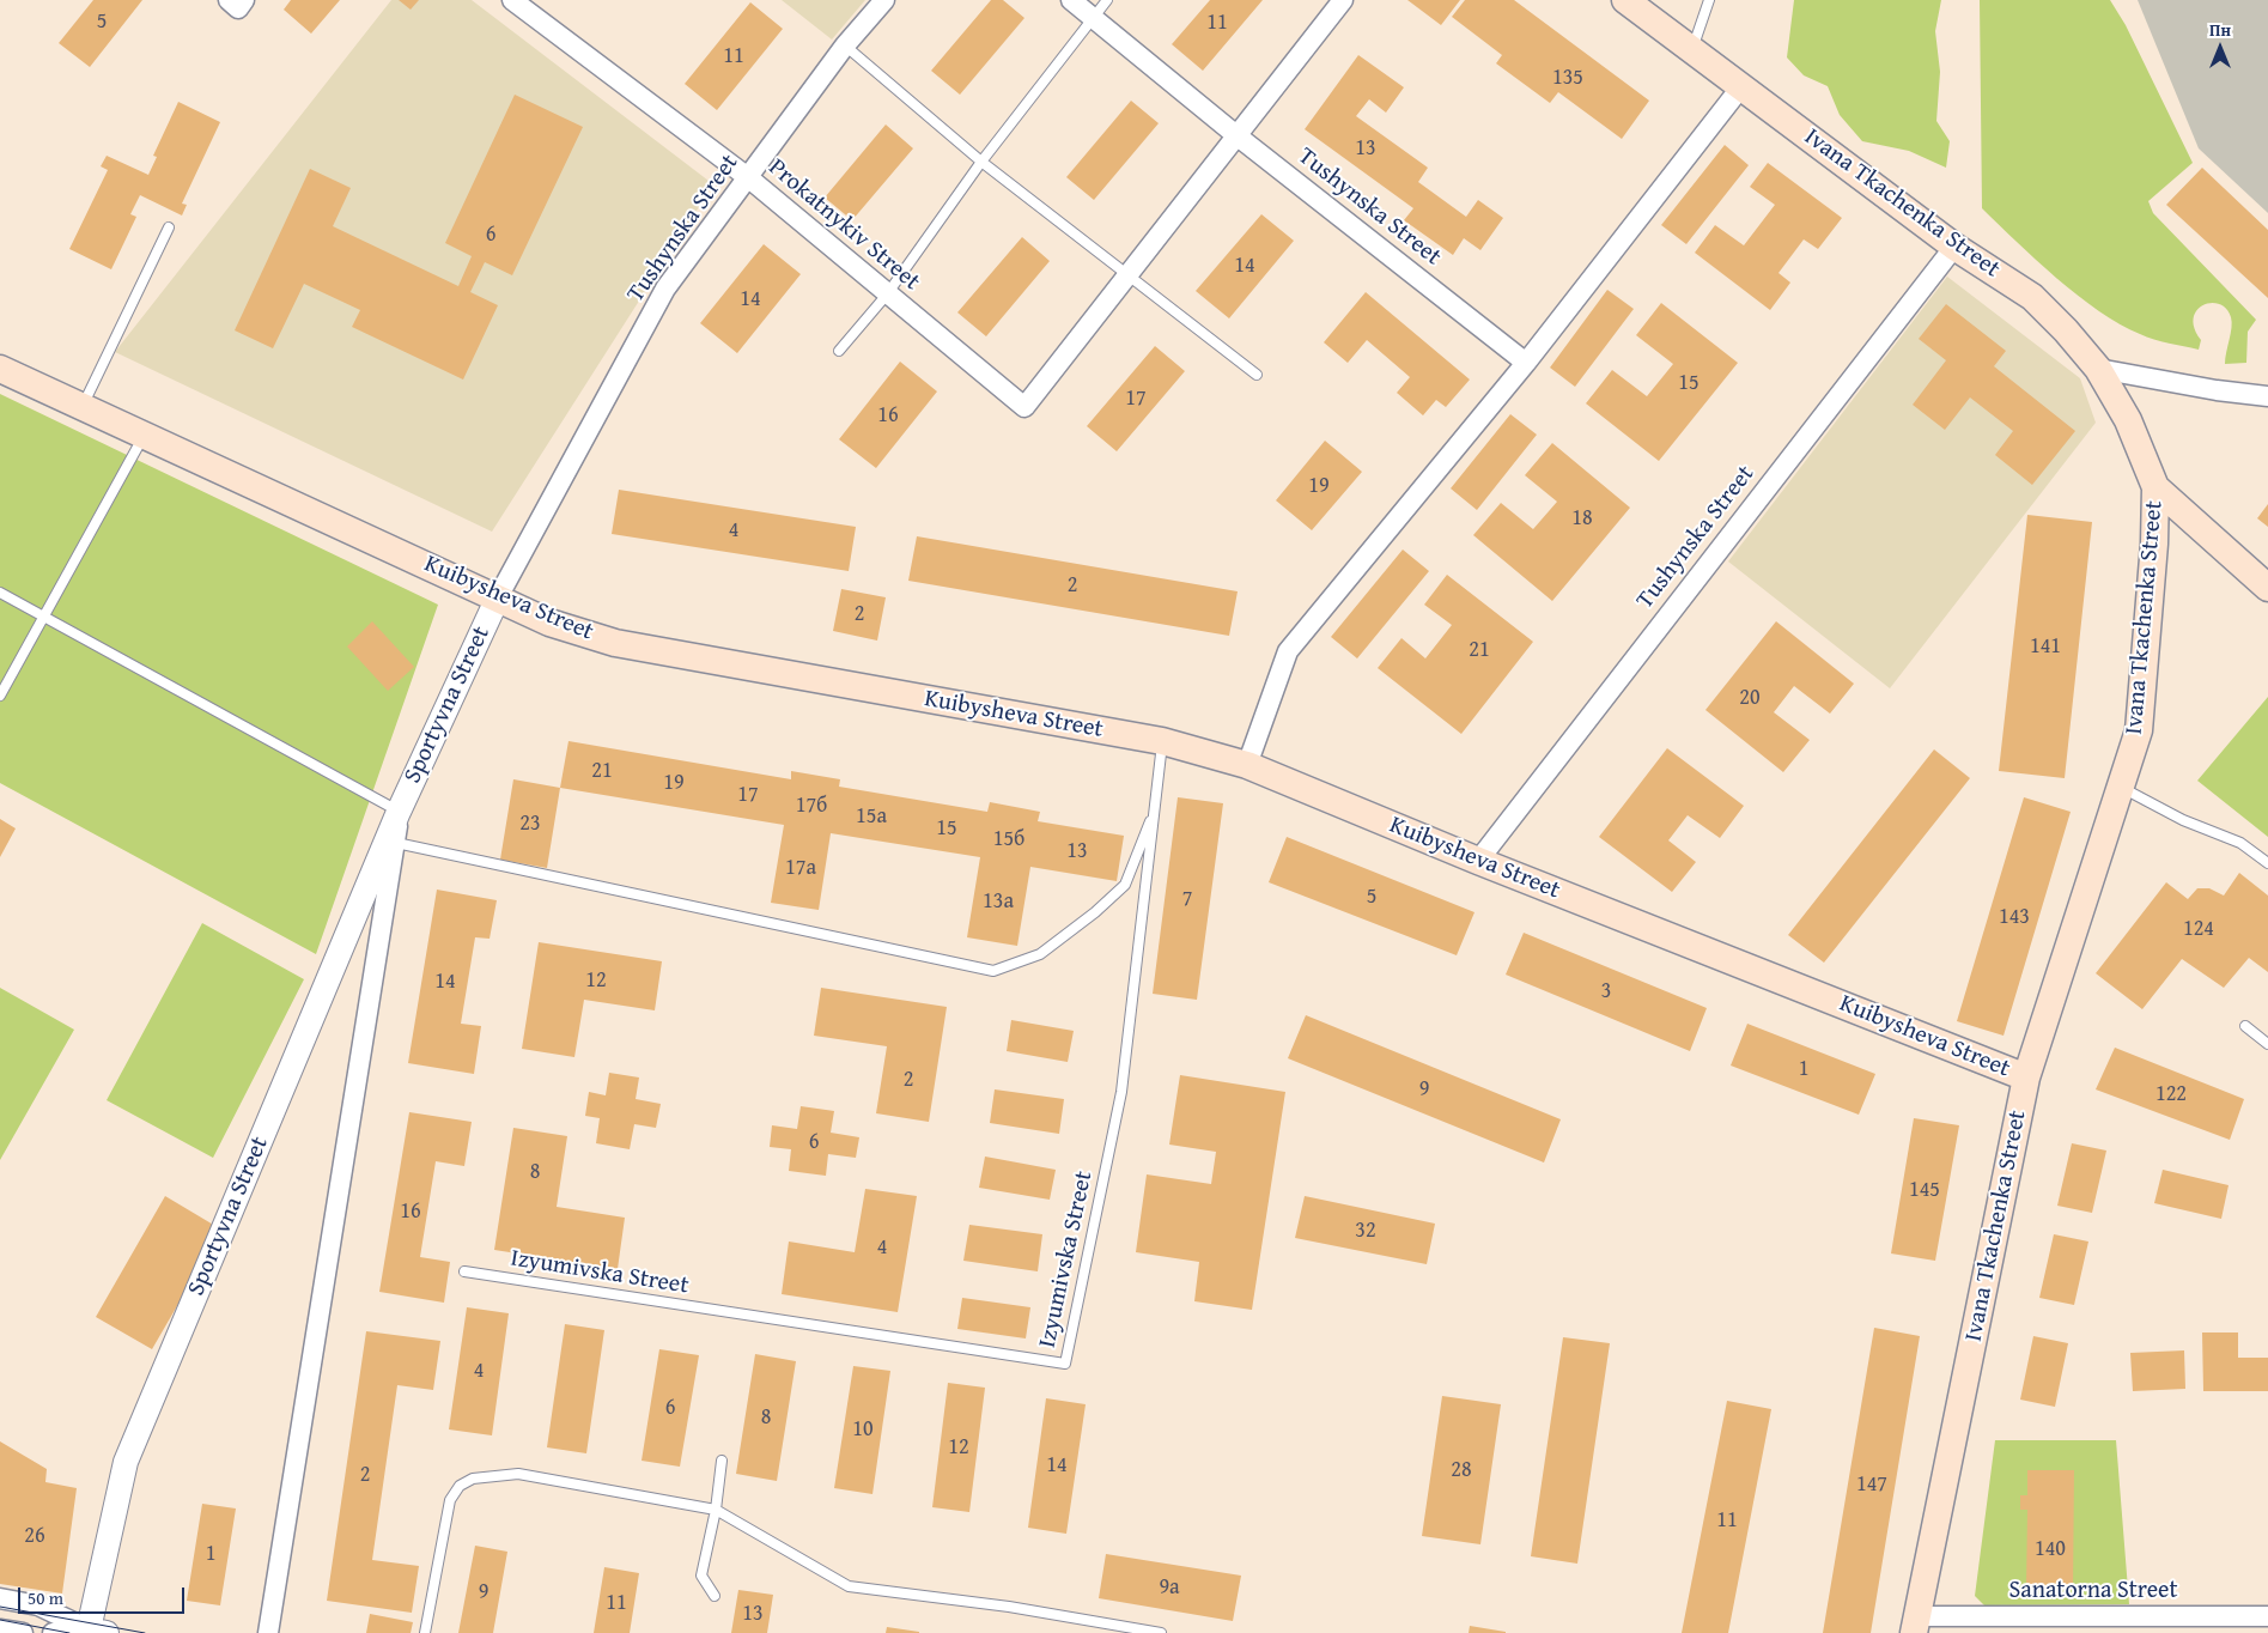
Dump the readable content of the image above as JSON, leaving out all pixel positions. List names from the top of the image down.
{
  "streets": {
    "main road": ["Ivana Tkachenka Street", "Kuibysheva Street"],
    "street": [
      "Tushynska Street",
      "Prokatnykiv Street",
      "Sportyvna Street",
      "Sanatorna Street"
    ],
    "lane": ["Izyumivska Street"]
  },
  "crossings": [
    ["Ivana Tkachenka Street", "Tushynska Street"],
    ["Ivana Tkachenka Street", "Kuibysheva Street"],
    ["Ivana Tkachenka Street", "Sanatorna Street"],
    ["Tushynska Street", "Prokatnykiv Street"],
    ["Tushynska Street", "Kuibysheva Street"],
    ["Tushynska Street", "Sportyvna Street"],
    ["Kuibysheva Street", "Sportyvna Street"],
    ["Kuibysheva Street", "Izyumivska Street"]
  ],
  "house_numbers": [
    "5",
    "11",
    "11",
    "135",
    "13",
    "6",
    "14",
    "14",
    "15",
    "17",
    "16",
    "19",
    "18",
    "4",
    "2",
    "2",
    "141",
    "21",
    "20",
    "21",
    "19",
    "17",
    "17б",
    "15а",
    "23",
    "15",
    "15б",
    "13",
    "17а",
    "5",
    "7",
    "13а",
    "143",
    "124",
    "12",
    "14",
    "3",
    "1",
    "2",
    "9",
    "122",
    "6",
    "8",
    "145",
    "16",
    "32",
    "4",
    "4",
    "6",
    "8",
    "10",
    "12",
    "14",
    "28",
    "2",
    "147",
    "11",
    "26",
    "140",
    "1",
    "9а",
    "9",
    "11",
    "13"
  ],
  "scale_bar": "50 m",
  "north": "top"
}
